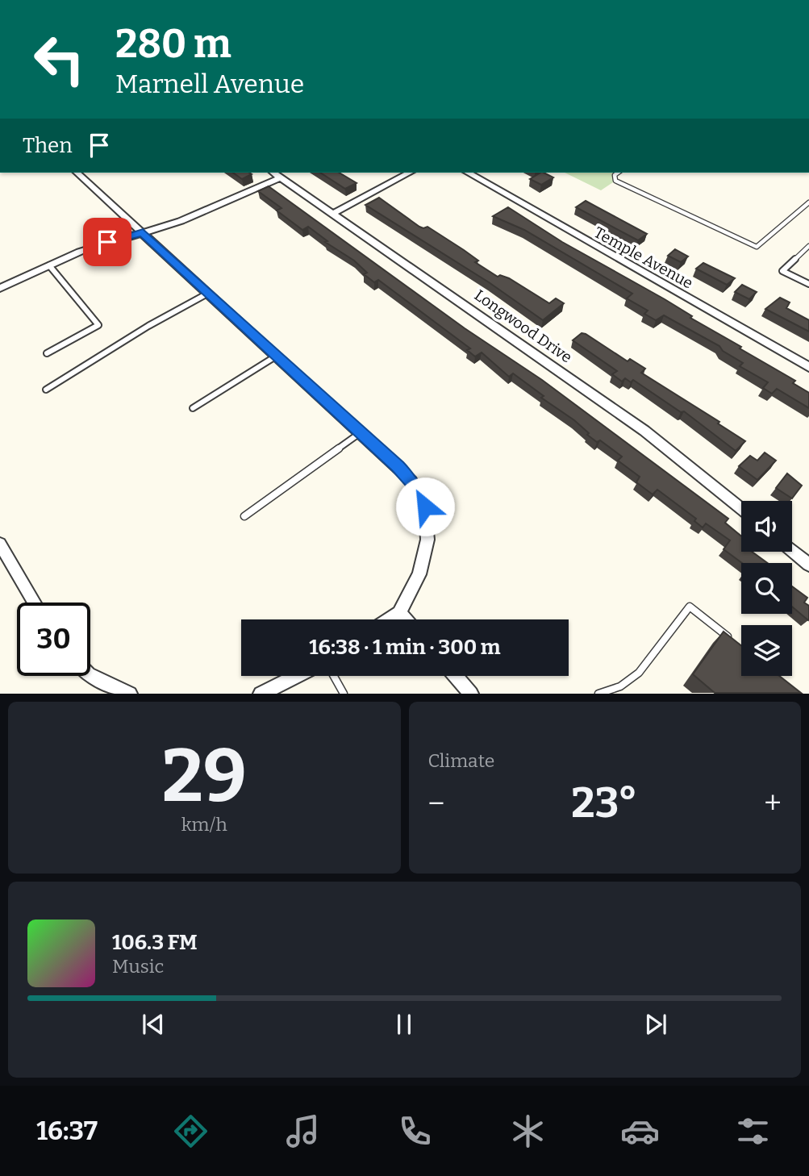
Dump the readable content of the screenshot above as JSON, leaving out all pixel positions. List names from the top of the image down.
{
  "streets": {
    "street": ["Temple Avenue", "Longwood Drive"]
  },
  "page": {
    "turn": ["280 m", "Marnell Avenue"],
    "then": "Then",
    "limit": "30",
    "trip": "16:38 · 1 min · 300 m",
    "tile": [
      ["29", "km/h"],
      "Climate"
    ],
    "heat": ["−", "23°", "+"],
    "song": ["106.3 FM", "Music"],
    "tabs": "16:37"
  }
}
